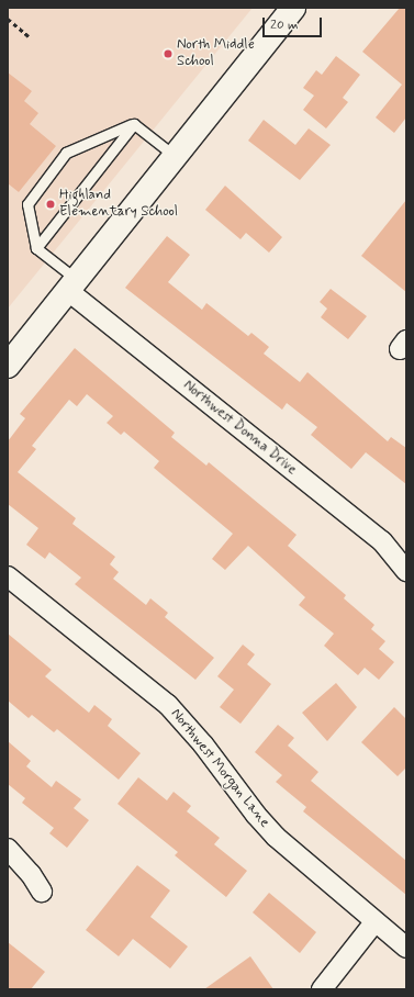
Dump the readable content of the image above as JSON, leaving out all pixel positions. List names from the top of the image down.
{
  "streets": {
    "street": ["Northwest Donna Drive", "Northwest Morgan Lane"]
  },
  "places": ["North Middle School", "Highland Elementary School"],
  "scale_bar": "20 m"
}
